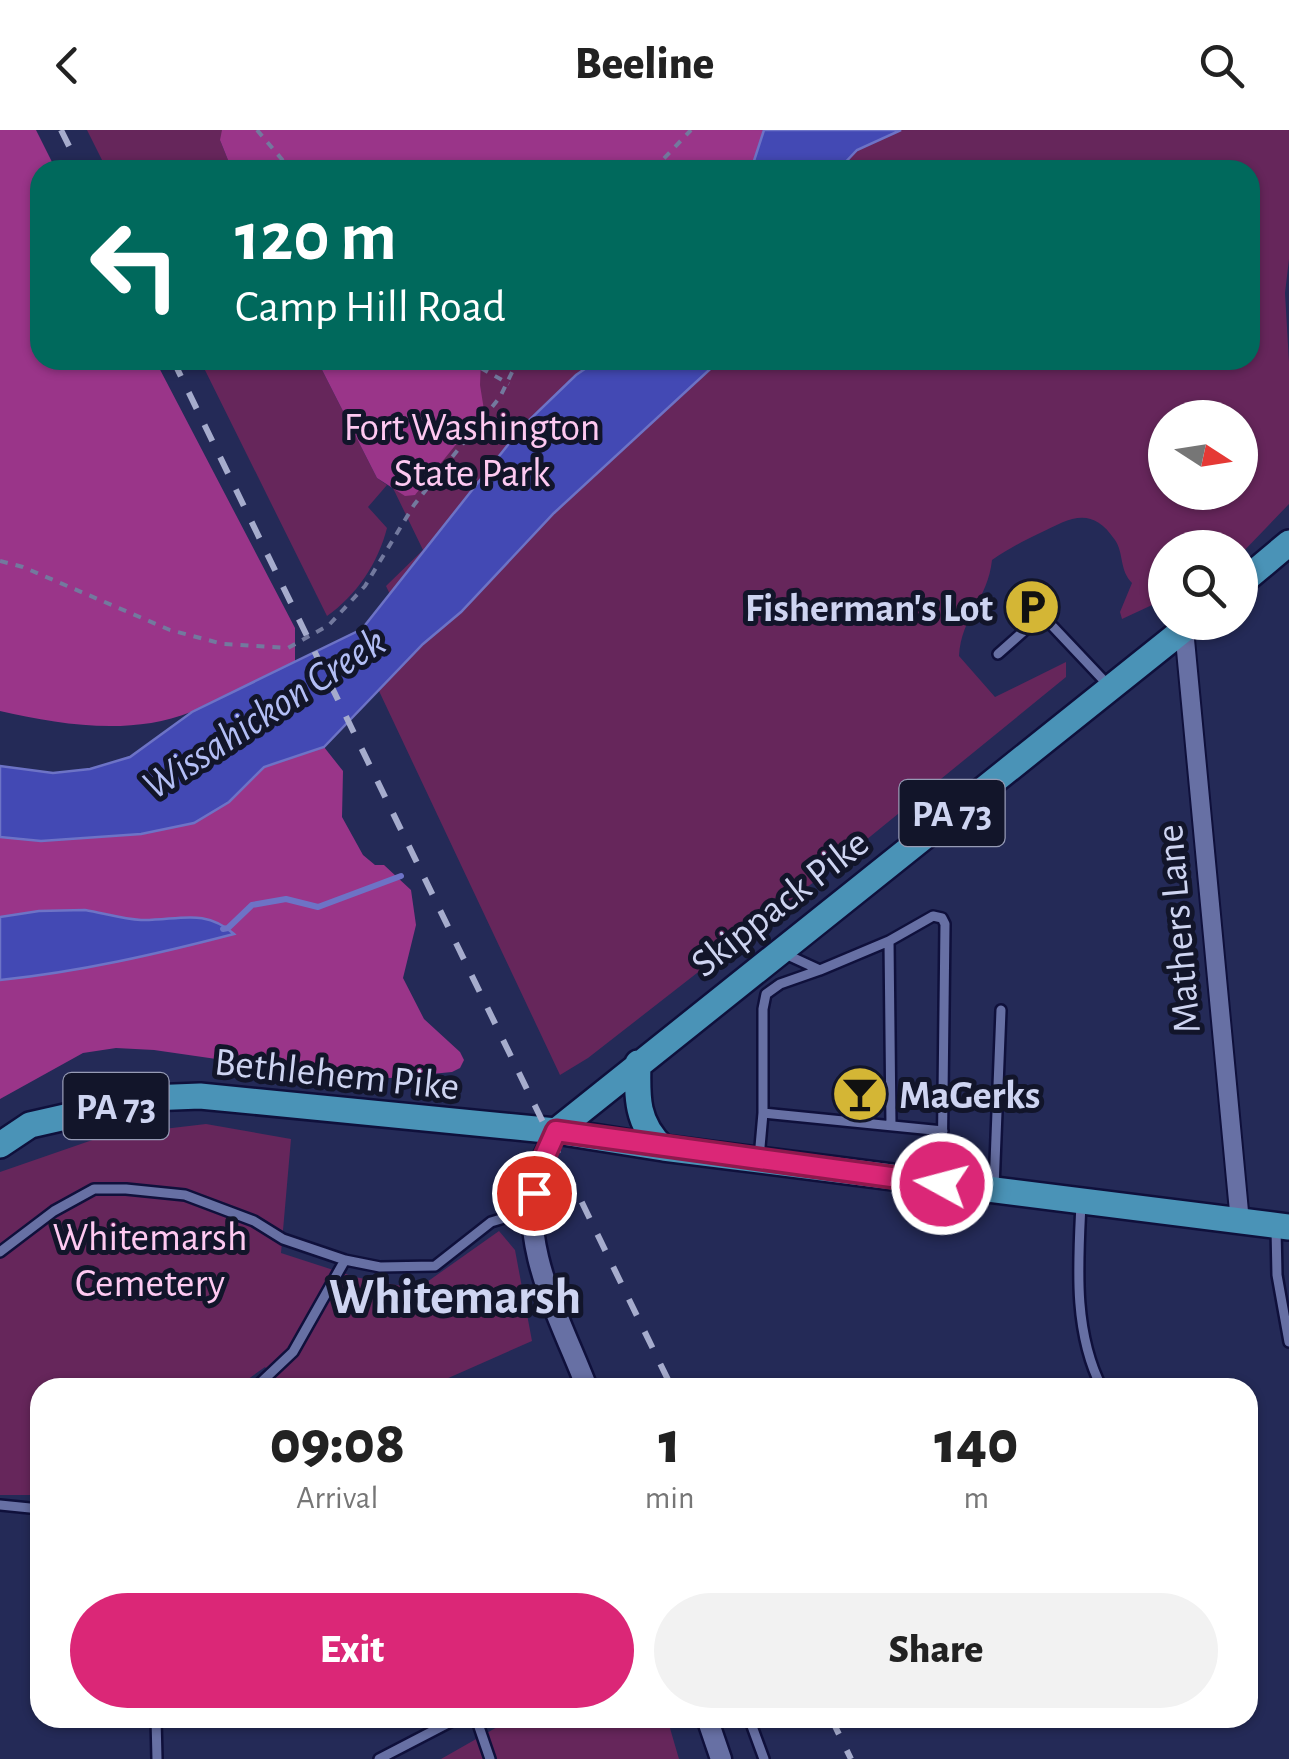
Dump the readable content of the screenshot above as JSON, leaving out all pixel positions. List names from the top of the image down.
{
  "streets": {
    "main road": ["PA 73", "Skippack Pike", "Bethlehem Pike"],
    "street": ["Mathers Lane"]
  },
  "crossings": [
    ["Skippack Pike", "Bethlehem Pike"],
    ["Mathers Lane", "Bethlehem Pike"]
  ],
  "districts": ["Whitemarsh"],
  "water": ["Wissahickon Creek"],
  "parks": ["Fort Washington State Park", "Whitemarsh Cemetery"],
  "places": {
    "parking": ["Fisherman's Lot"],
    "bar": ["MaGerks"]
  },
  "north": "right",
  "page": {
    "header": "Beeline",
    "turn": ["120 m", "Camp Hill Road"],
    "eta": [
      "09:08",
      "Arrival",
      "1",
      "min",
      "140",
      "m"
    ],
    "buttons": ["Exit", "Share"]
  }
}
